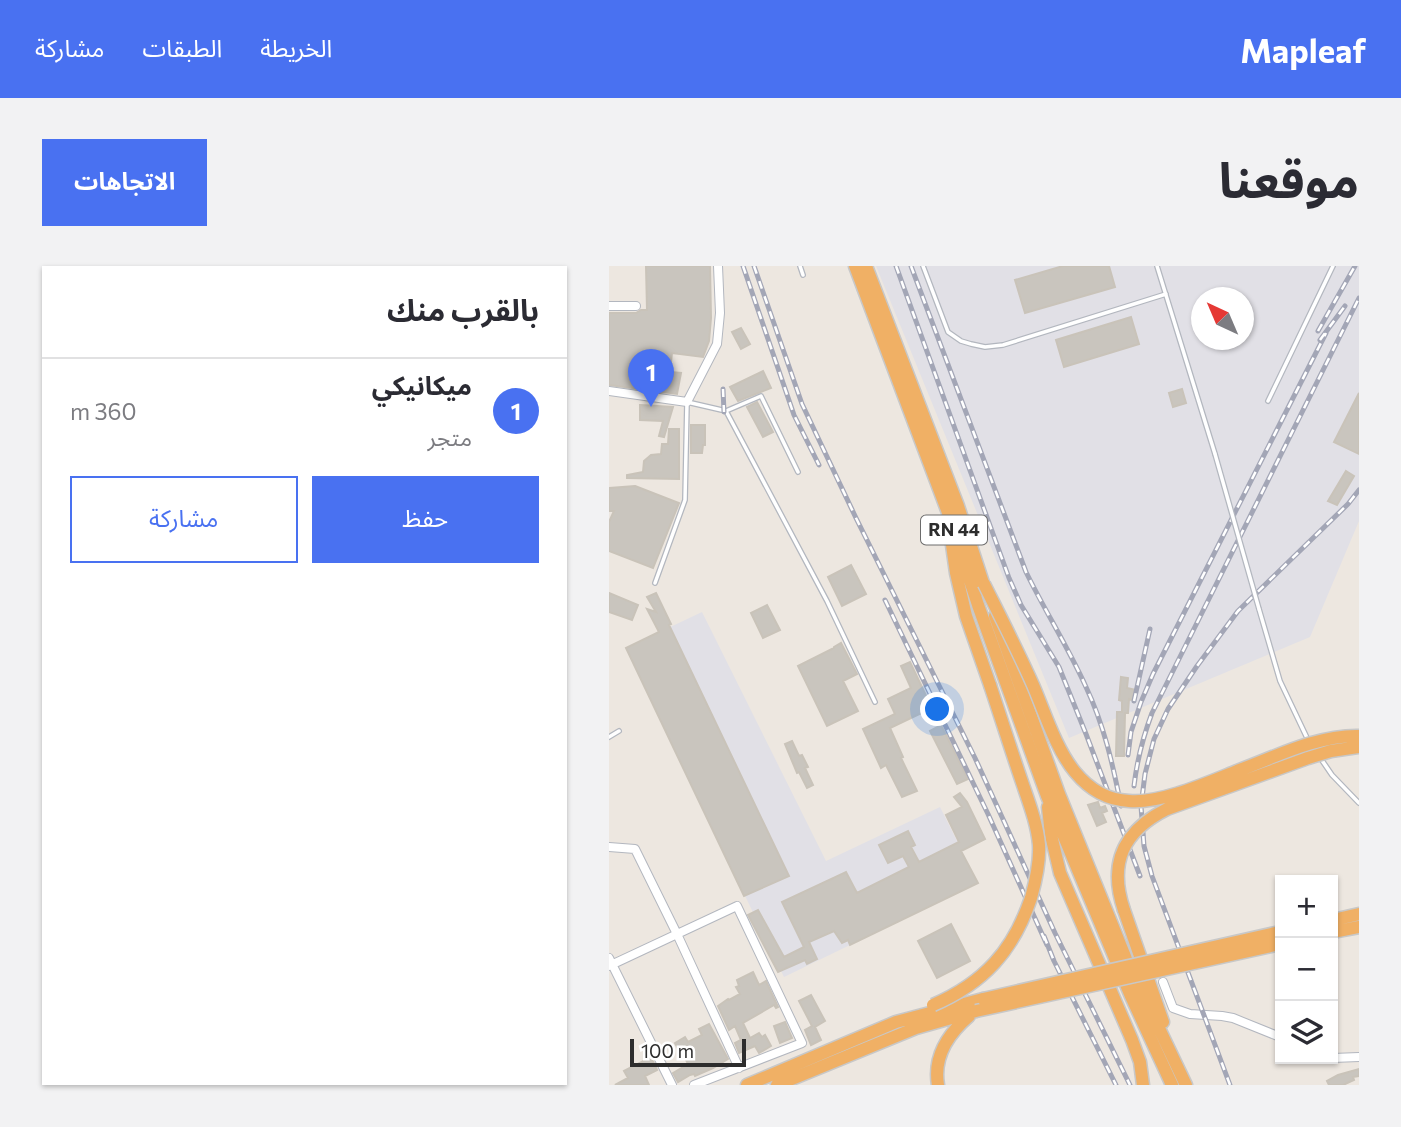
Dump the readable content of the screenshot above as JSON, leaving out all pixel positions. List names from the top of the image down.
{
  "streets": {
    "highway": ["RN 44"]
  },
  "scale_bar": "100 m",
  "north": "top left",
  "page": {
    "header": "Mapleaf",
    "nav": ["الخريطة", "الطبقات", "مشاركة"],
    "title": "موقعنا",
    "buttons": [
      "الاتجاهات",
      ["حفظ", "مشاركة"]
    ],
    "heading": "بالقرب منك",
    "pins": "1",
    "list": [
      {
        "mark": "1",
        "name": "ميكانيكي",
        "note": "متجر",
        "value": "360 m"
      }
    ],
    "map_buttons": ["+", "−"],
    "scale": "100 m"
  }
}
